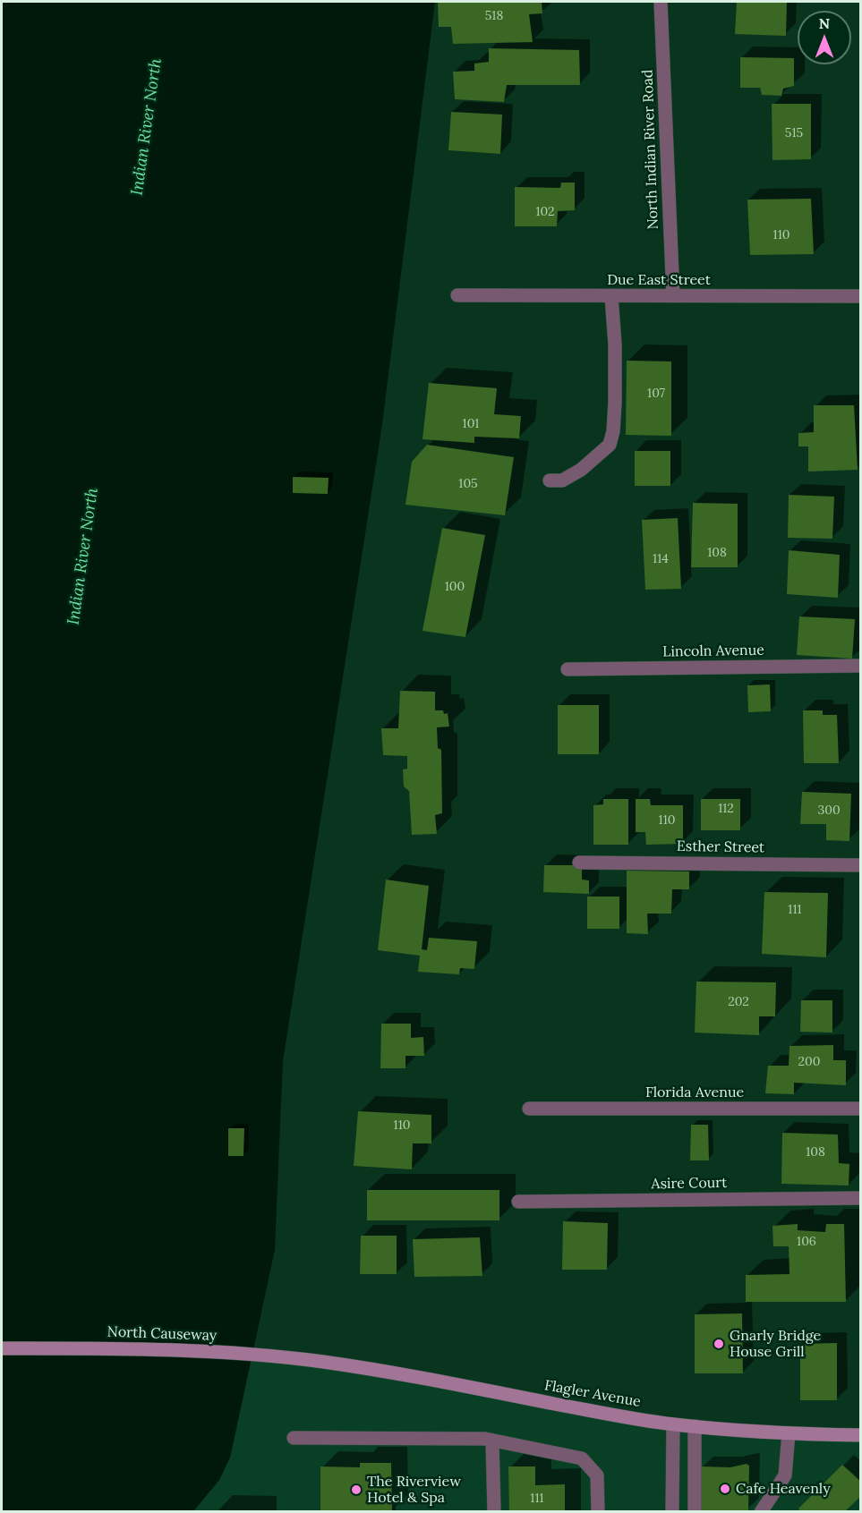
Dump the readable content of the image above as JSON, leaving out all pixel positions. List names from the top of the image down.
{
  "streets": {
    "main road": ["North Causeway", "Flagler Avenue"],
    "street": [
      "North Indian River Road",
      "Due East Street",
      "Lincoln Avenue",
      "Esther Street",
      "Florida Avenue",
      "Asire Court"
    ]
  },
  "crossings": [
    ["North Indian River Road", "Due East Street"],
    ["North Causeway", "Flagler Avenue"]
  ],
  "water": ["Indian River North"],
  "places": ["Gnarly Bridge House Grill", "Cafe Heavenly", "The Riverview Hotel & Spa"],
  "house_numbers": [
    "518",
    "515",
    "102",
    "110",
    "107",
    "101",
    "105",
    "108",
    "114",
    "100",
    "112",
    "300",
    "110",
    "111",
    "202",
    "200",
    "110",
    "108",
    "106",
    "111"
  ],
  "north": "top"
}
